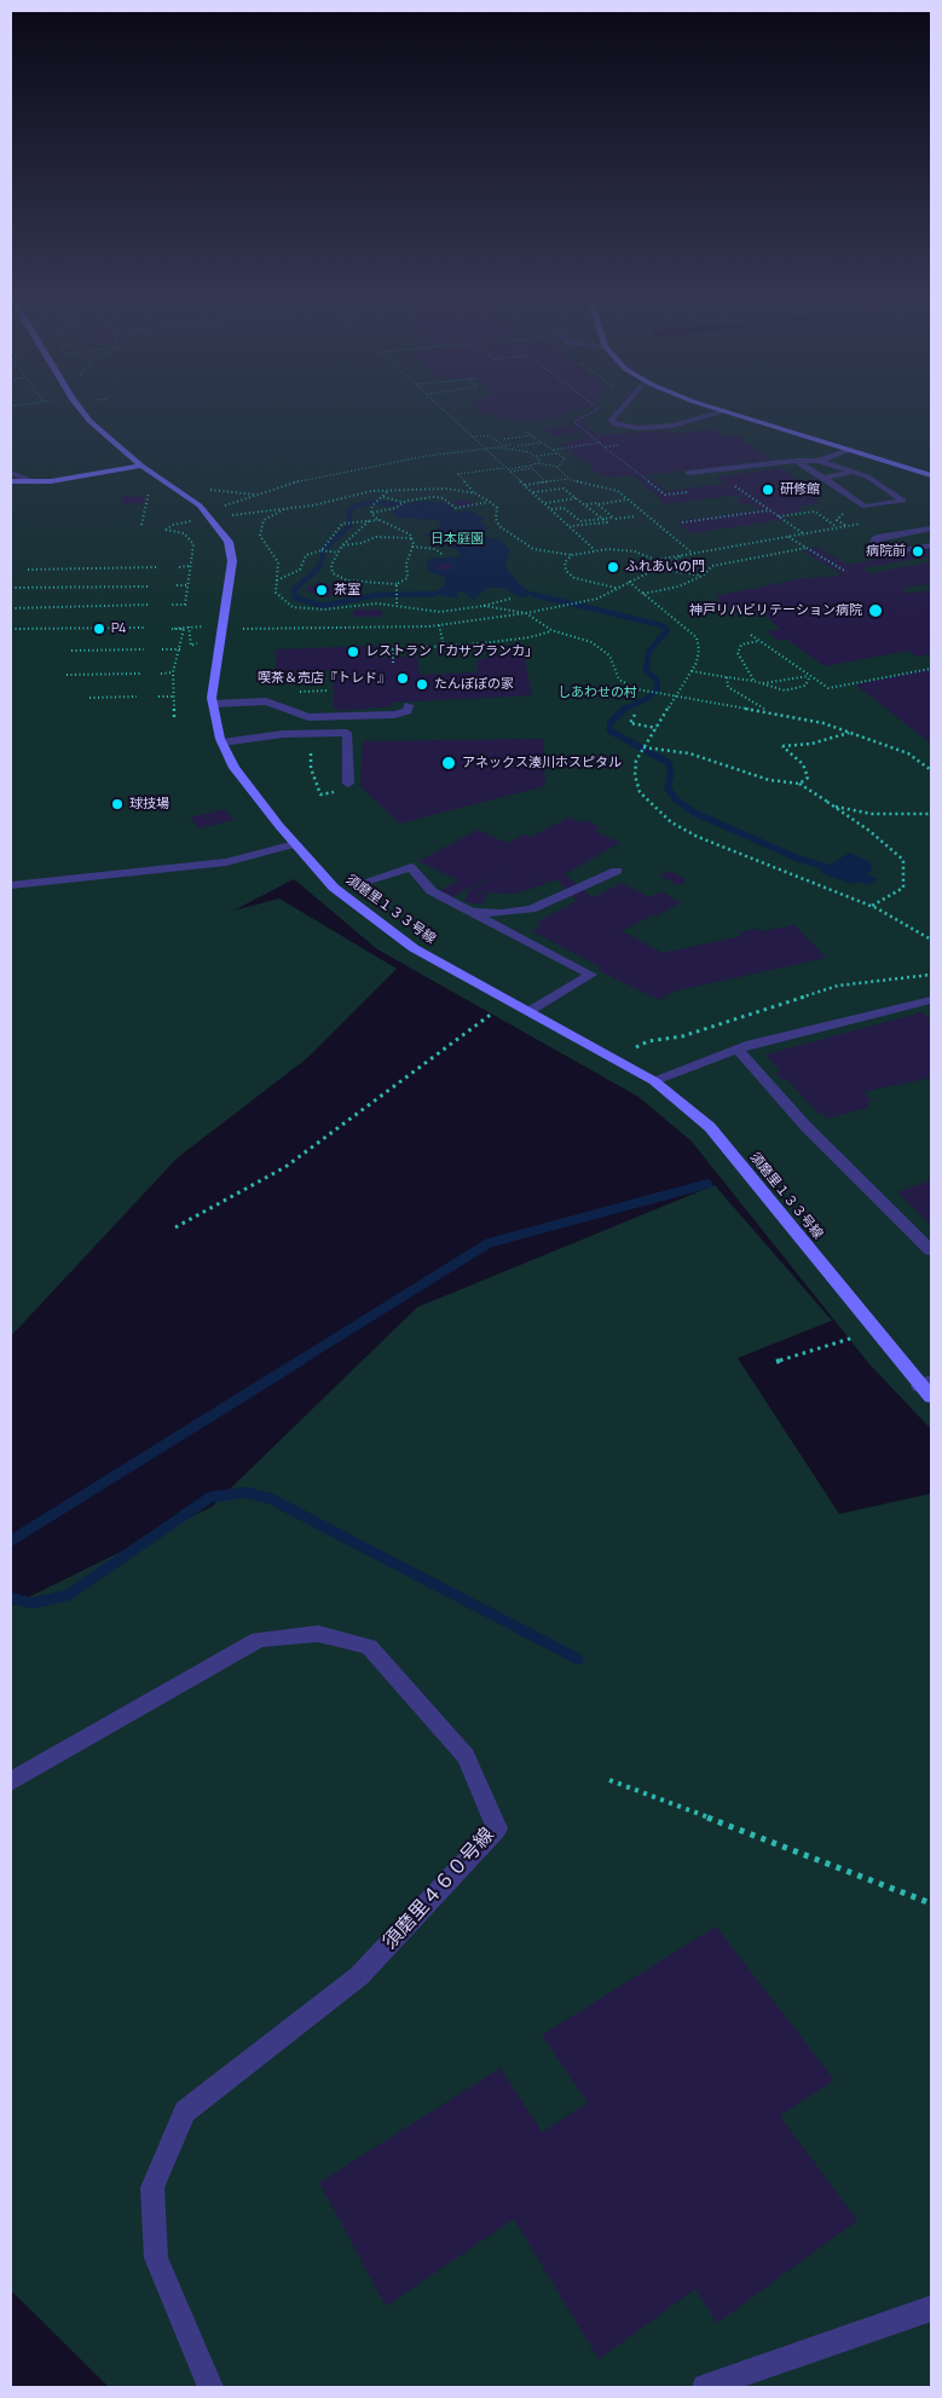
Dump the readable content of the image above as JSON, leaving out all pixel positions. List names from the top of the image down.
{
  "streets": {
    "street": ["須磨里１３３号線", "須磨里４６０号線"]
  },
  "parks": ["日本庭園", "しあわせの村"],
  "places": [
    "研修館",
    "病院前",
    "ふれあいの門",
    "茶室",
    "神戸リハビリテーション病院",
    "P4",
    "レストラン「カサブランカ」",
    "喫茶＆売店『トレド』",
    "たんぽぽの家",
    "アネックス湊川ホスピタル",
    "球技場"
  ]
}
